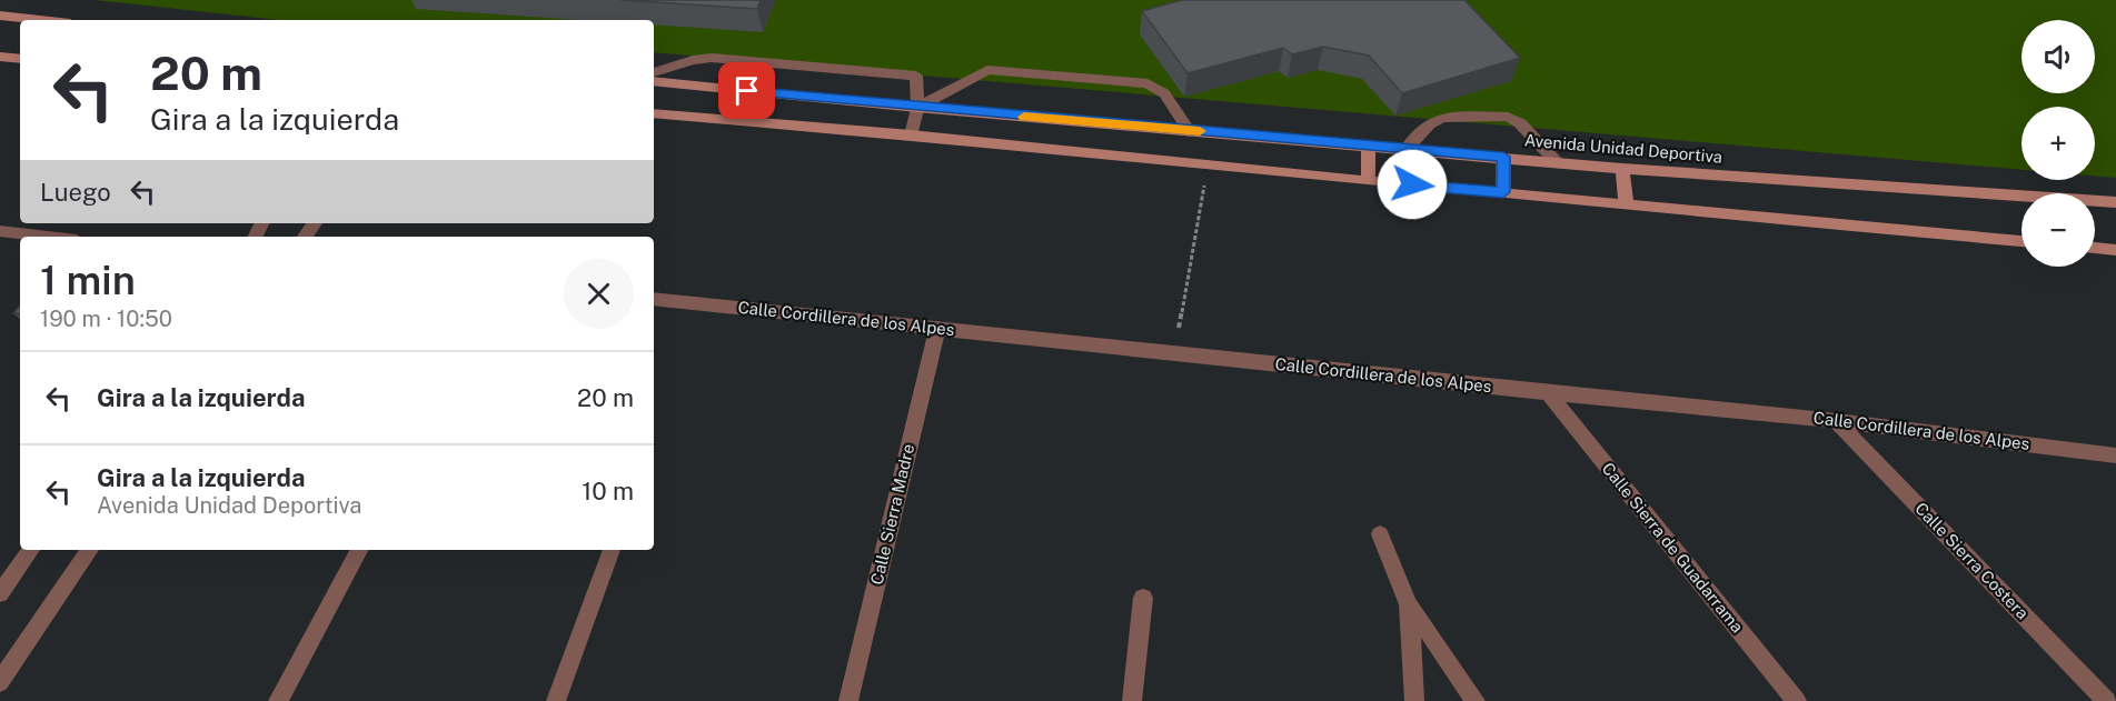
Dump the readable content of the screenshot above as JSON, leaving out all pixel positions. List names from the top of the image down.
{
  "streets": {
    "street": [
      "Avenida Unidad Deportiva",
      "Calle Cordillera de los Alpes",
      "Calle Sierra Madre",
      "Calle Sierra de Guadarrama",
      "Calle Sierra Costera"
    ]
  },
  "crossings": [
    ["Calle Cordillera de los Alpes", "Calle Sierra Madre"],
    ["Calle Cordillera de los Alpes", "Calle Sierra de Guadarrama"],
    ["Calle Cordillera de los Alpes", "Calle Sierra Costera"]
  ],
  "page": {
    "map_buttons": ["+", "−"],
    "turn": ["20 m", "Gira a la izquierda"],
    "then": "Luego",
    "heading": ["1 min", "190 m · 10:50"],
    "list": [
      {
        "name": "Gira a la izquierda",
        "value": "20 m"
      },
      {
        "name": "Gira a la izquierda",
        "note": "Avenida Unidad Deportiva",
        "value": "10 m"
      }
    ]
  }
}
